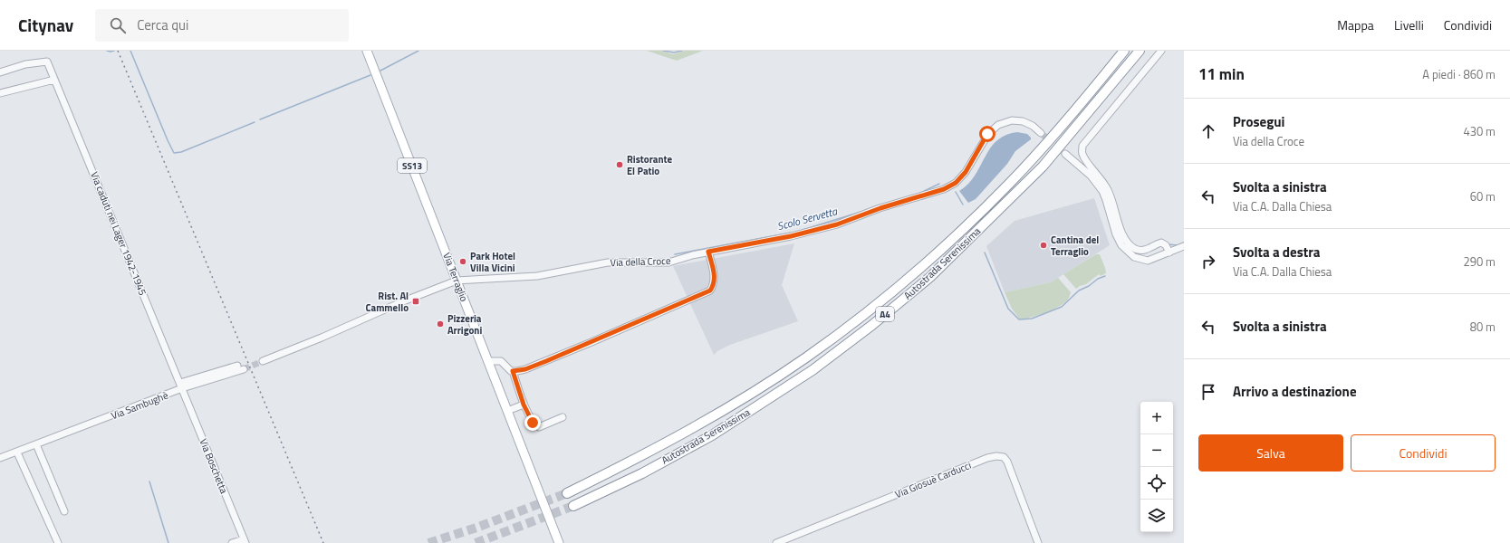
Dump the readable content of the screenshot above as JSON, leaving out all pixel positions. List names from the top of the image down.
{
  "streets": {
    "highway": ["Autostrada Serenissima", "A4"],
    "main road": ["SS13", "Via Terraglio"],
    "street": [
      "Via caduti nei Lager 1942-1945",
      "Via della Croce",
      "Via Sambughè",
      "Via Boschetta",
      "Via Giosuè Carducci"
    ]
  },
  "crossings": [
    ["Via caduti nei Lager 1942-1945", "Via Sambughè"],
    ["Via caduti nei Lager 1942-1945", "Via Boschetta"],
    ["Via della Croce", "Via Terraglio"],
    ["Via Sambughè", "Via Boschetta"]
  ],
  "water": ["Scolo Servetta"],
  "places": {
    "other": [
      "Ristorante El Patio",
      "Cantina del Terraglio",
      "Park Hotel Villa Vicini",
      "Pizzeria Arrigoni"
    ],
    "transit": ["Rist. Al Cammello"]
  },
  "page": {
    "header": "Citynav",
    "search": "Cerca qui",
    "nav": ["Mappa", "Livelli", "Condividi"],
    "heading": ["11 min", "A piedi · 860 m"],
    "list": [
      ["Prosegui", "Via della Croce", "430 m"],
      ["Svolta a sinistra", "Via C.A. Dalla Chiesa", "60 m"],
      ["Svolta a destra", "Via C.A. Dalla Chiesa", "290 m"],
      ["Svolta a sinistra", "80 m"],
      "Arrivo a destinazione"
    ],
    "map_buttons": ["+", "−"],
    "buttons": ["Salva", "Condividi"]
  }
}
